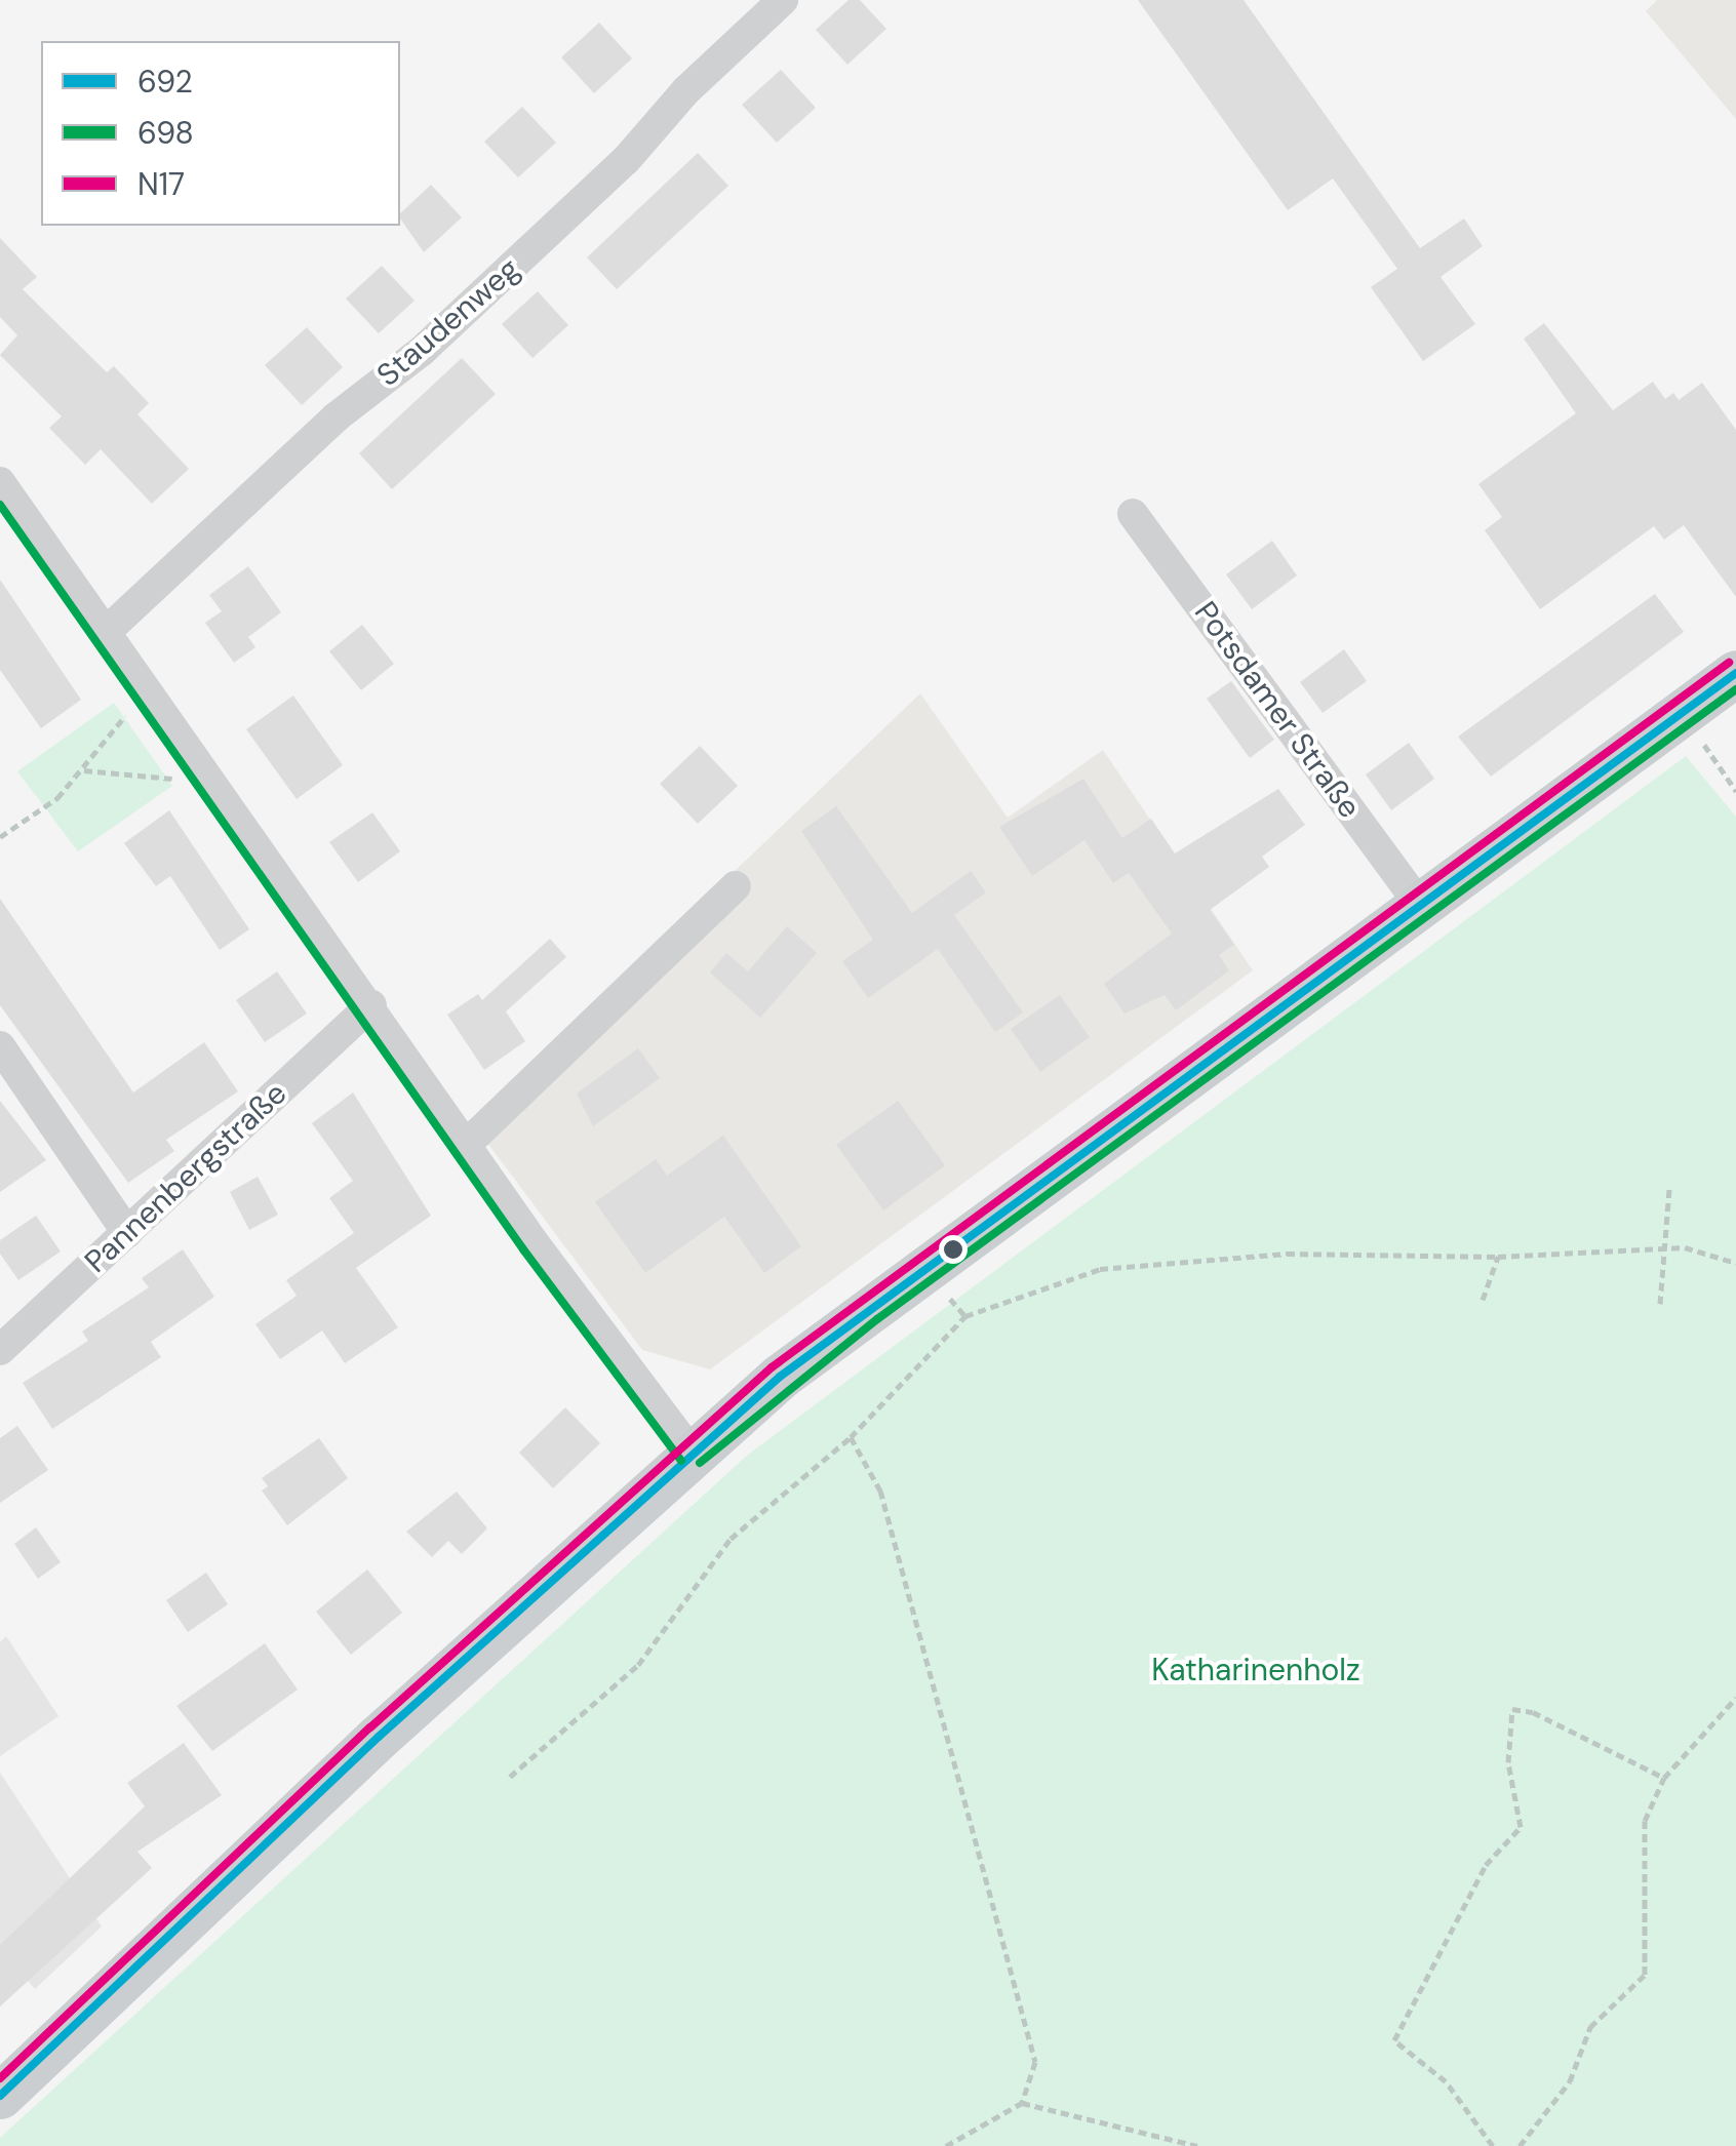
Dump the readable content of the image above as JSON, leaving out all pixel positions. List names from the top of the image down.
{
  "streets": {
    "street": ["Staudenweg", "Potsdamer Straße", "Pannenbergstraße"]
  },
  "parks": ["Katharinenholz"],
  "lines": ["transit line 698", "transit line N17", "transit line 692"],
  "legend": ["692", "698", "N17"]
}
